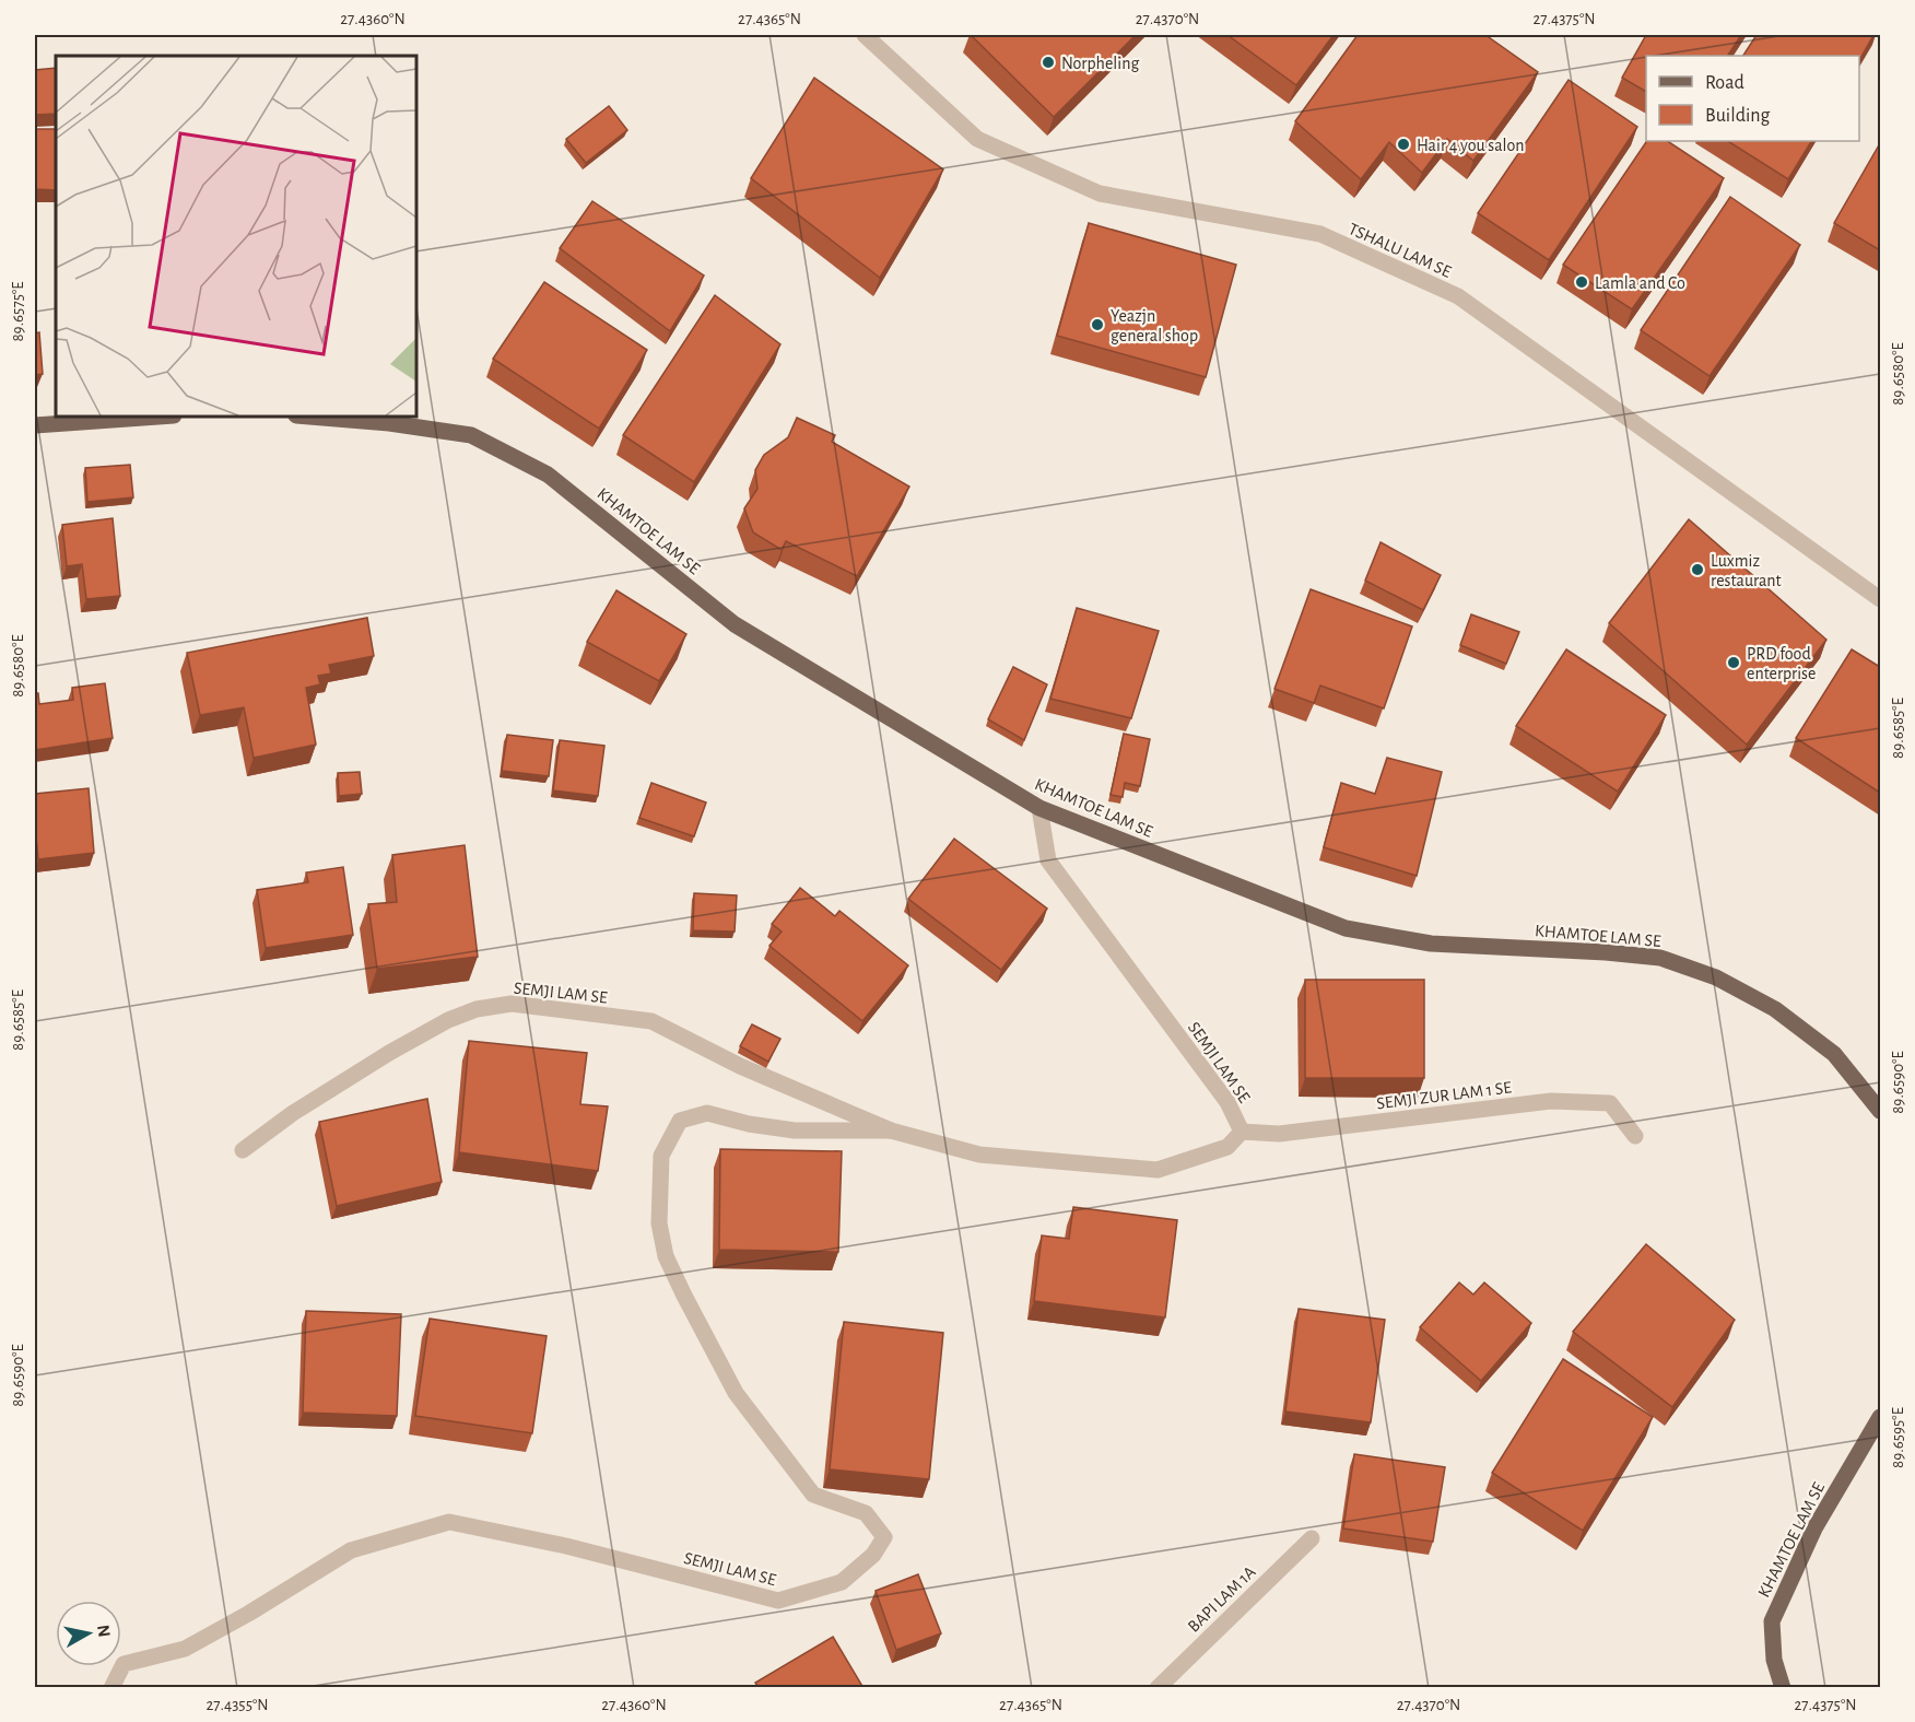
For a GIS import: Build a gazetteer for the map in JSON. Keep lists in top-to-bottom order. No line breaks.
{"streets":{"main road":["KHAMTOE LAM SE"],"street":["TSHALU LAM SE","SEMJI LAM SE","SEMJI ZUR LAM 1 SE","BAPI LAM 1A"]},"crossings":[["KHAMTOE LAM SE","SEMJI LAM SE"],["SEMJI LAM SE","SEMJI ZUR LAM 1 SE"]],"places":["Norpheling","Hair 4 you salon","Lamla and Co","Yeazjn general shop","Luxmiz restaurant","PRD food enterprise"],"legend":["Road","Building"],"north":"right","coordinates":["27.4360°N","27.4365°N","27.4370°N","27.4375°N","89.6575°E","89.6580°E","89.6585°E","89.6590°E","89.6595°E","27.4355°N"]}
